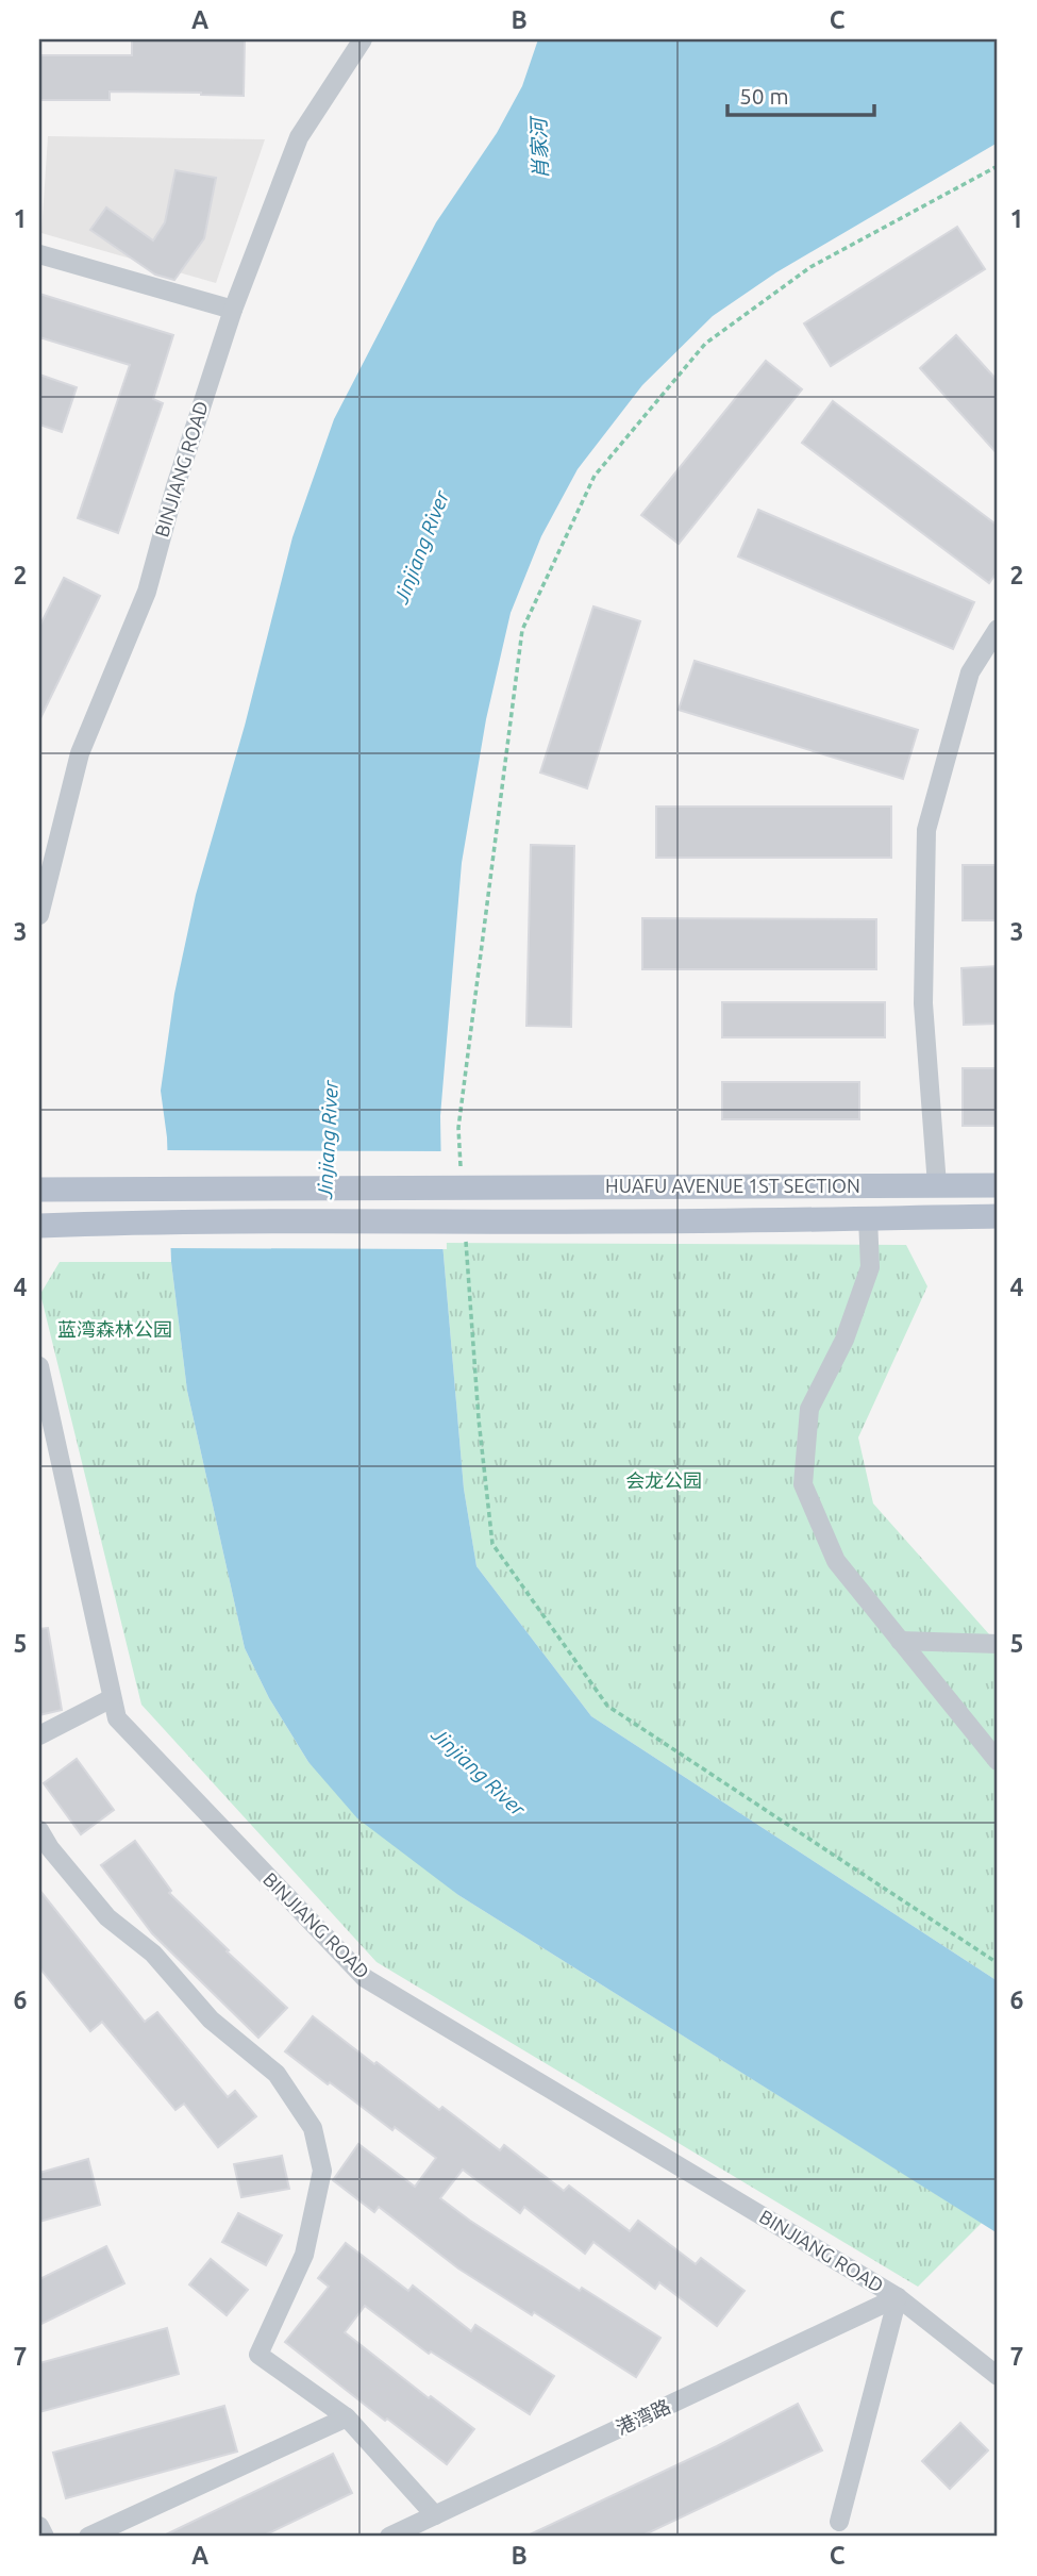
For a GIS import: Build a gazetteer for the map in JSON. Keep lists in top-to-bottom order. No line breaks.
{"streets":{"main road":["HUAFU AVENUE 1ST SECTION"],"street":["BINJIANG ROAD","港湾路"]},"crossings":[["BINJIANG ROAD","港湾路"]],"water":["肖家河","Jinjiang River"],"parks":["蓝湾森林公园","会龙公园"],"scale_bar":"50 m","grid":{"columns":["A","B","C"],"rows":["1","2","3","4","5","6","7"]}}
